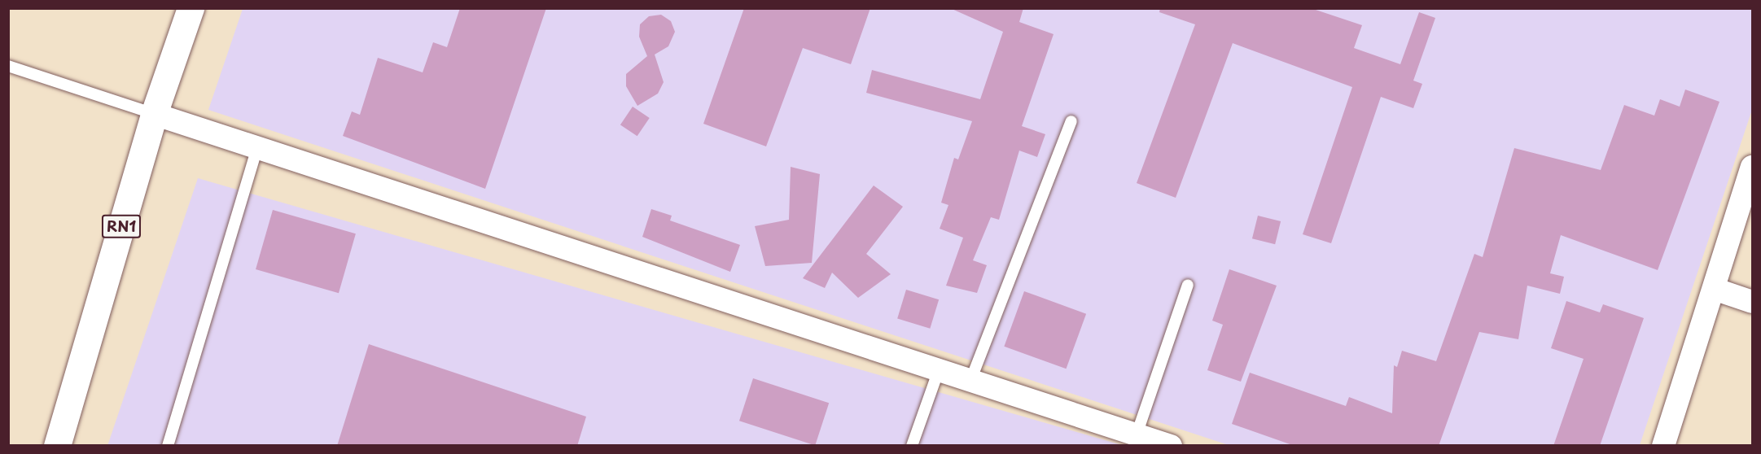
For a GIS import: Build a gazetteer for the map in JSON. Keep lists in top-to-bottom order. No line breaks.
{"streets":{"highway":["RN1"]}}
